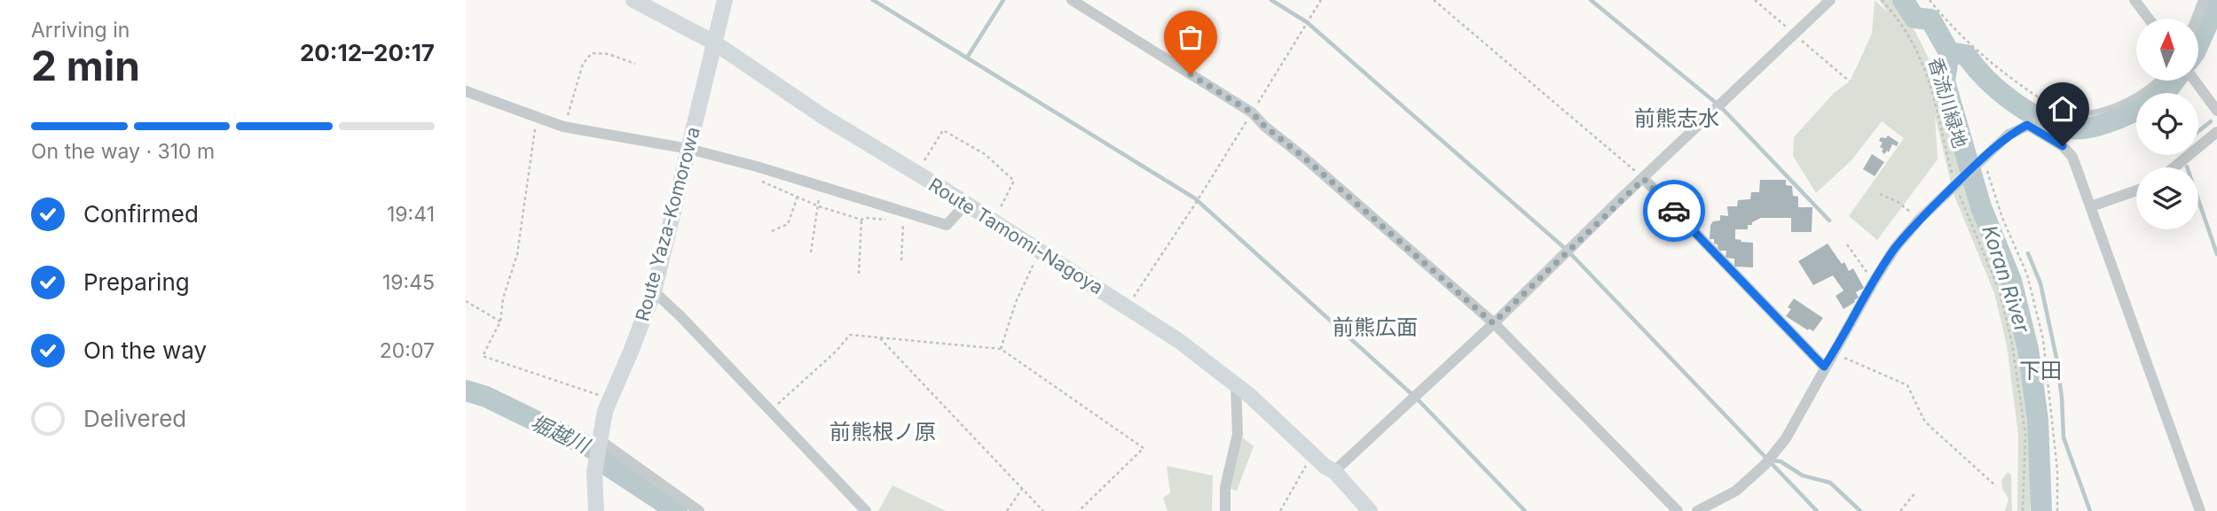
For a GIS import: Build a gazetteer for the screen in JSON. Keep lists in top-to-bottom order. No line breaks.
{"streets":{"main road":["Route Yaza-Komorowa","Route Tamomi-Nagoya"],"path":["香流川緑地"]},"crossings":[["Route Yaza-Komorowa","Route Tamomi-Nagoya"]],"districts":["前熊志水","前熊広面","下田","前熊根ノ原"],"water":["Koran River","堀越川"],"north":"top","page":{"heading":["2 min","Arriving in","20:12–20:17"],"bar":"On the way · 310 m","list":[["Confirmed","19:41"],["Preparing","19:45"],["On the way","20:07"],"Delivered"]}}
